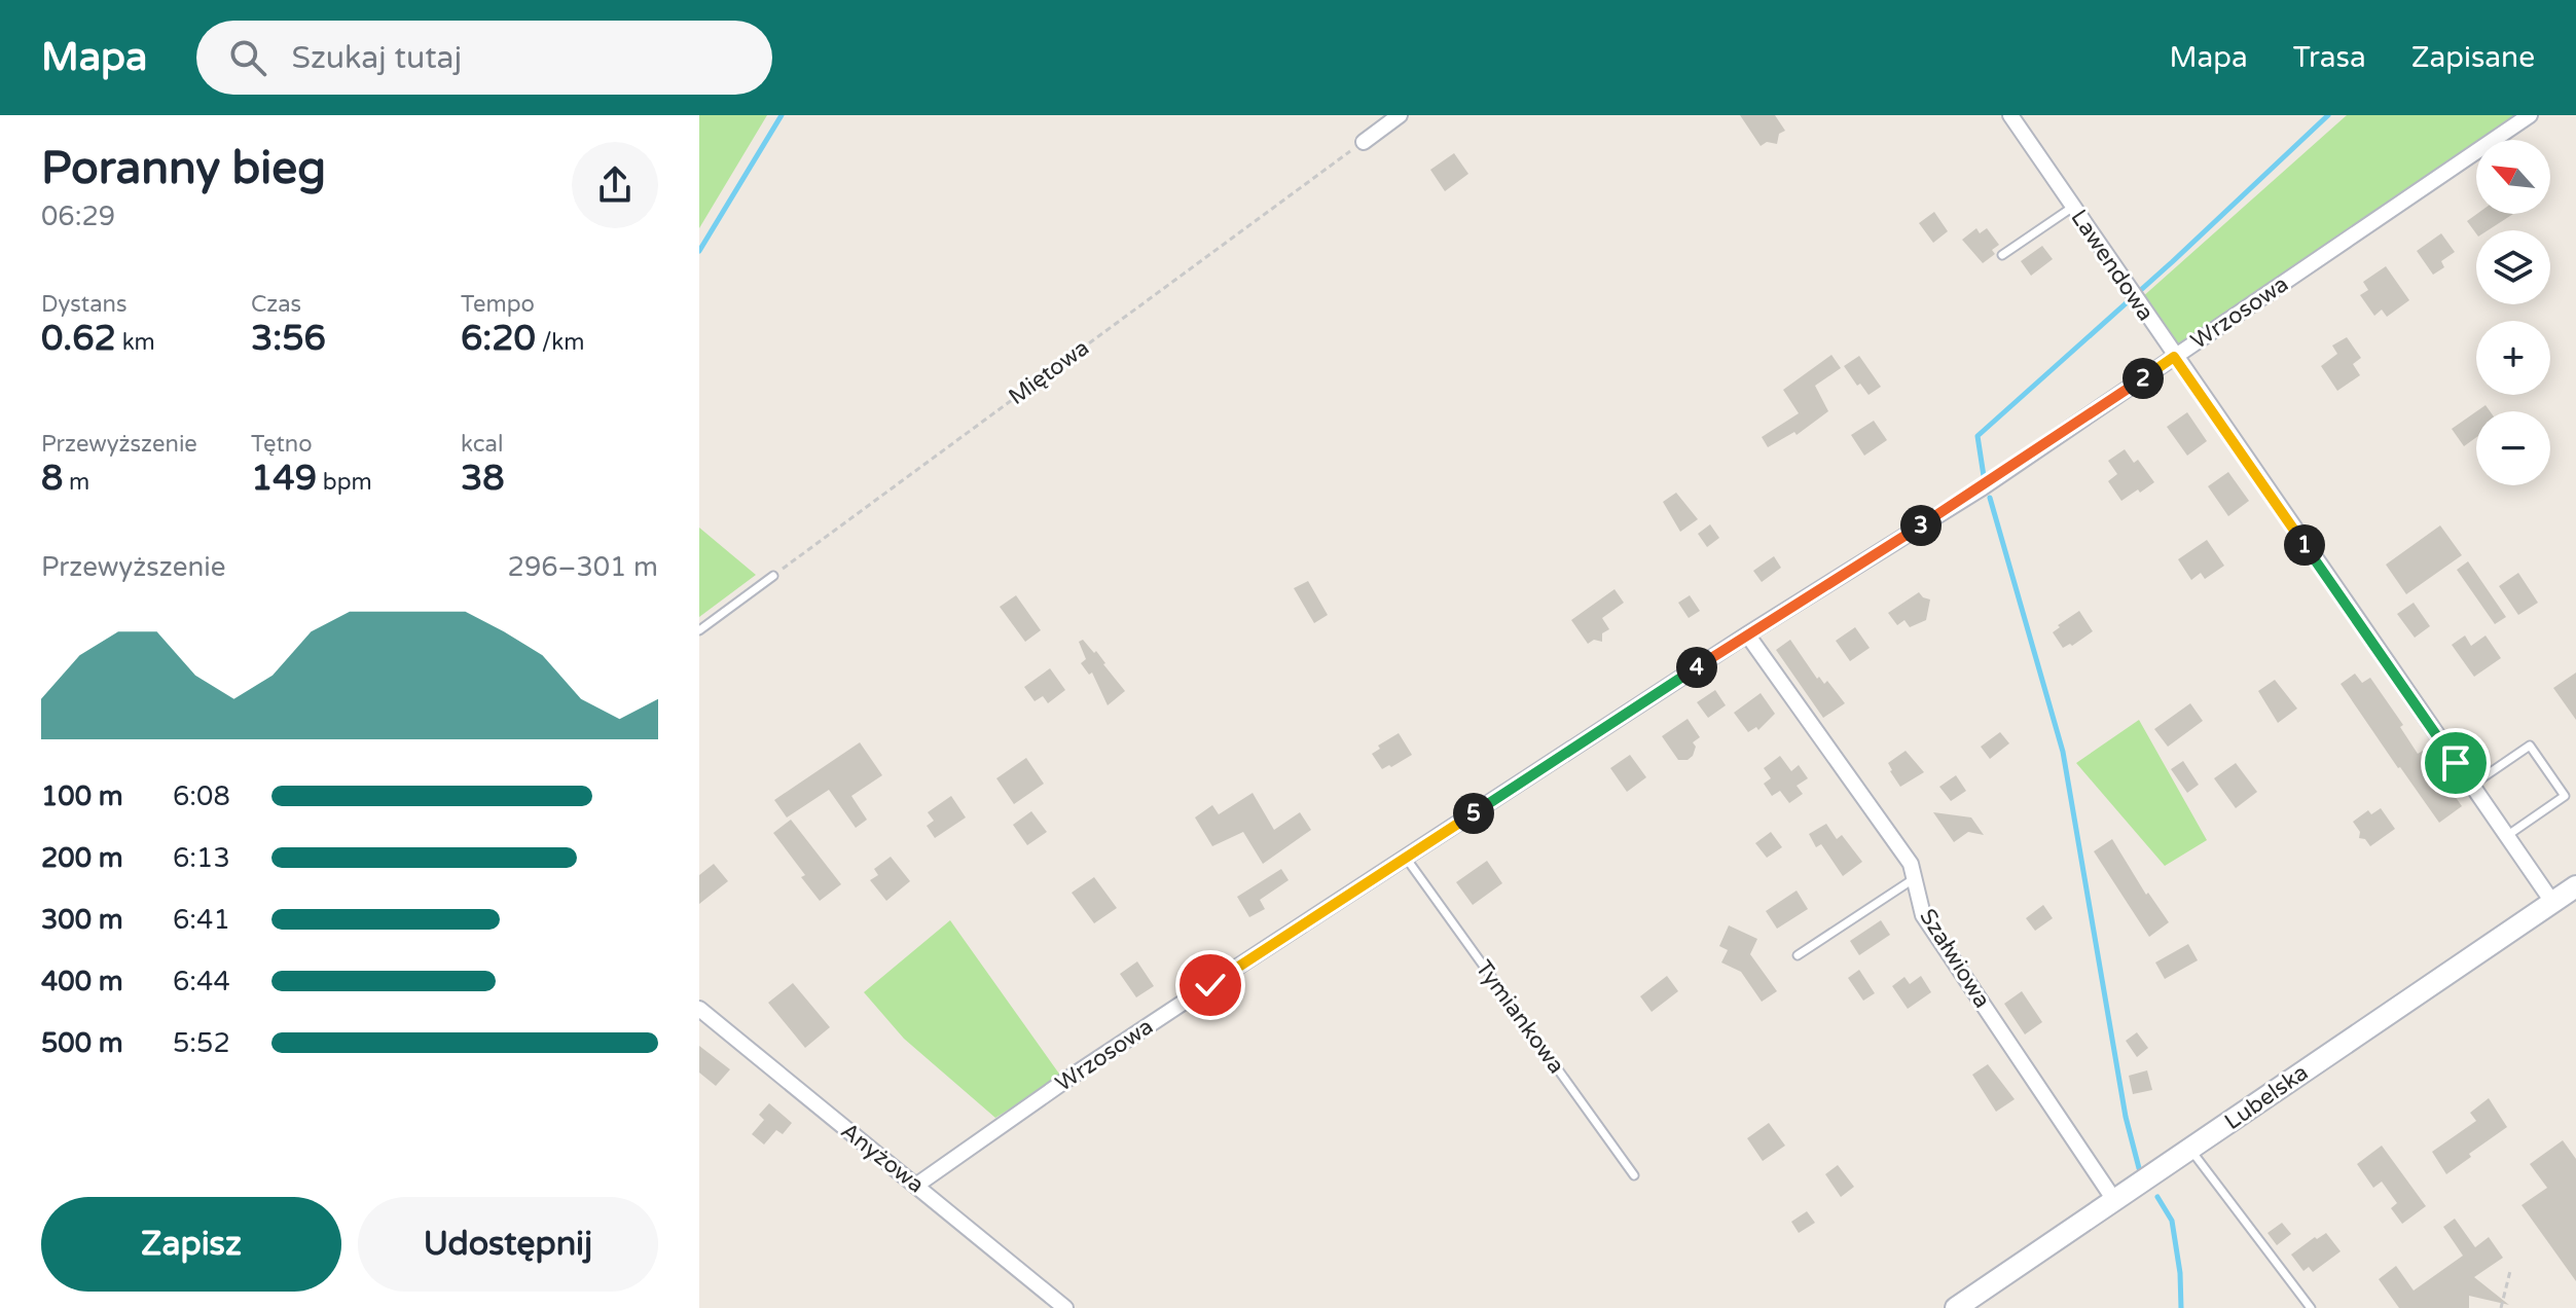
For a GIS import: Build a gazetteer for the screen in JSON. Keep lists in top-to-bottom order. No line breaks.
{"streets":{"main road":["Lubelska"],"street":["Lawendowa","Wrzosowa","Szałwiowa","Anyżowa"],"lane":["Tymiankowa"],"path":["Miętowa"]},"crossings":[["Lawendowa","Wrzosowa"],["Lawendowa","Lubelska"],["Wrzosowa","Szałwiowa"],["Wrzosowa","Tymiankowa"],["Wrzosowa","Anyżowa"],["Szałwiowa","Lubelska"]],"north":"top left","page":{"header":"Mapa","search":"Szukaj tutaj","nav":["Mapa","Trasa","Zapisane"],"heading":["Poranny bieg","06:29"],"map_buttons":["+","−"],"stats":[["Dystans","0.62 km"],["Czas","3:56"],["Tempo","6:20 /km"],["Przewyższenie","8 m"],["Tętno","149 bpm"],["kcal","38"]],"pins":["2","3","1","4","5"],"chart":["Przewyższenie","296–301 m"],"list":[{"name":"100 m","note":"6:08"},{"name":"200 m","note":"6:13"},{"name":"300 m","note":"6:41"},{"name":"400 m","note":"6:44"},{"name":"500 m","note":"5:52"}],"buttons":["Zapisz","Udostępnij"]}}
